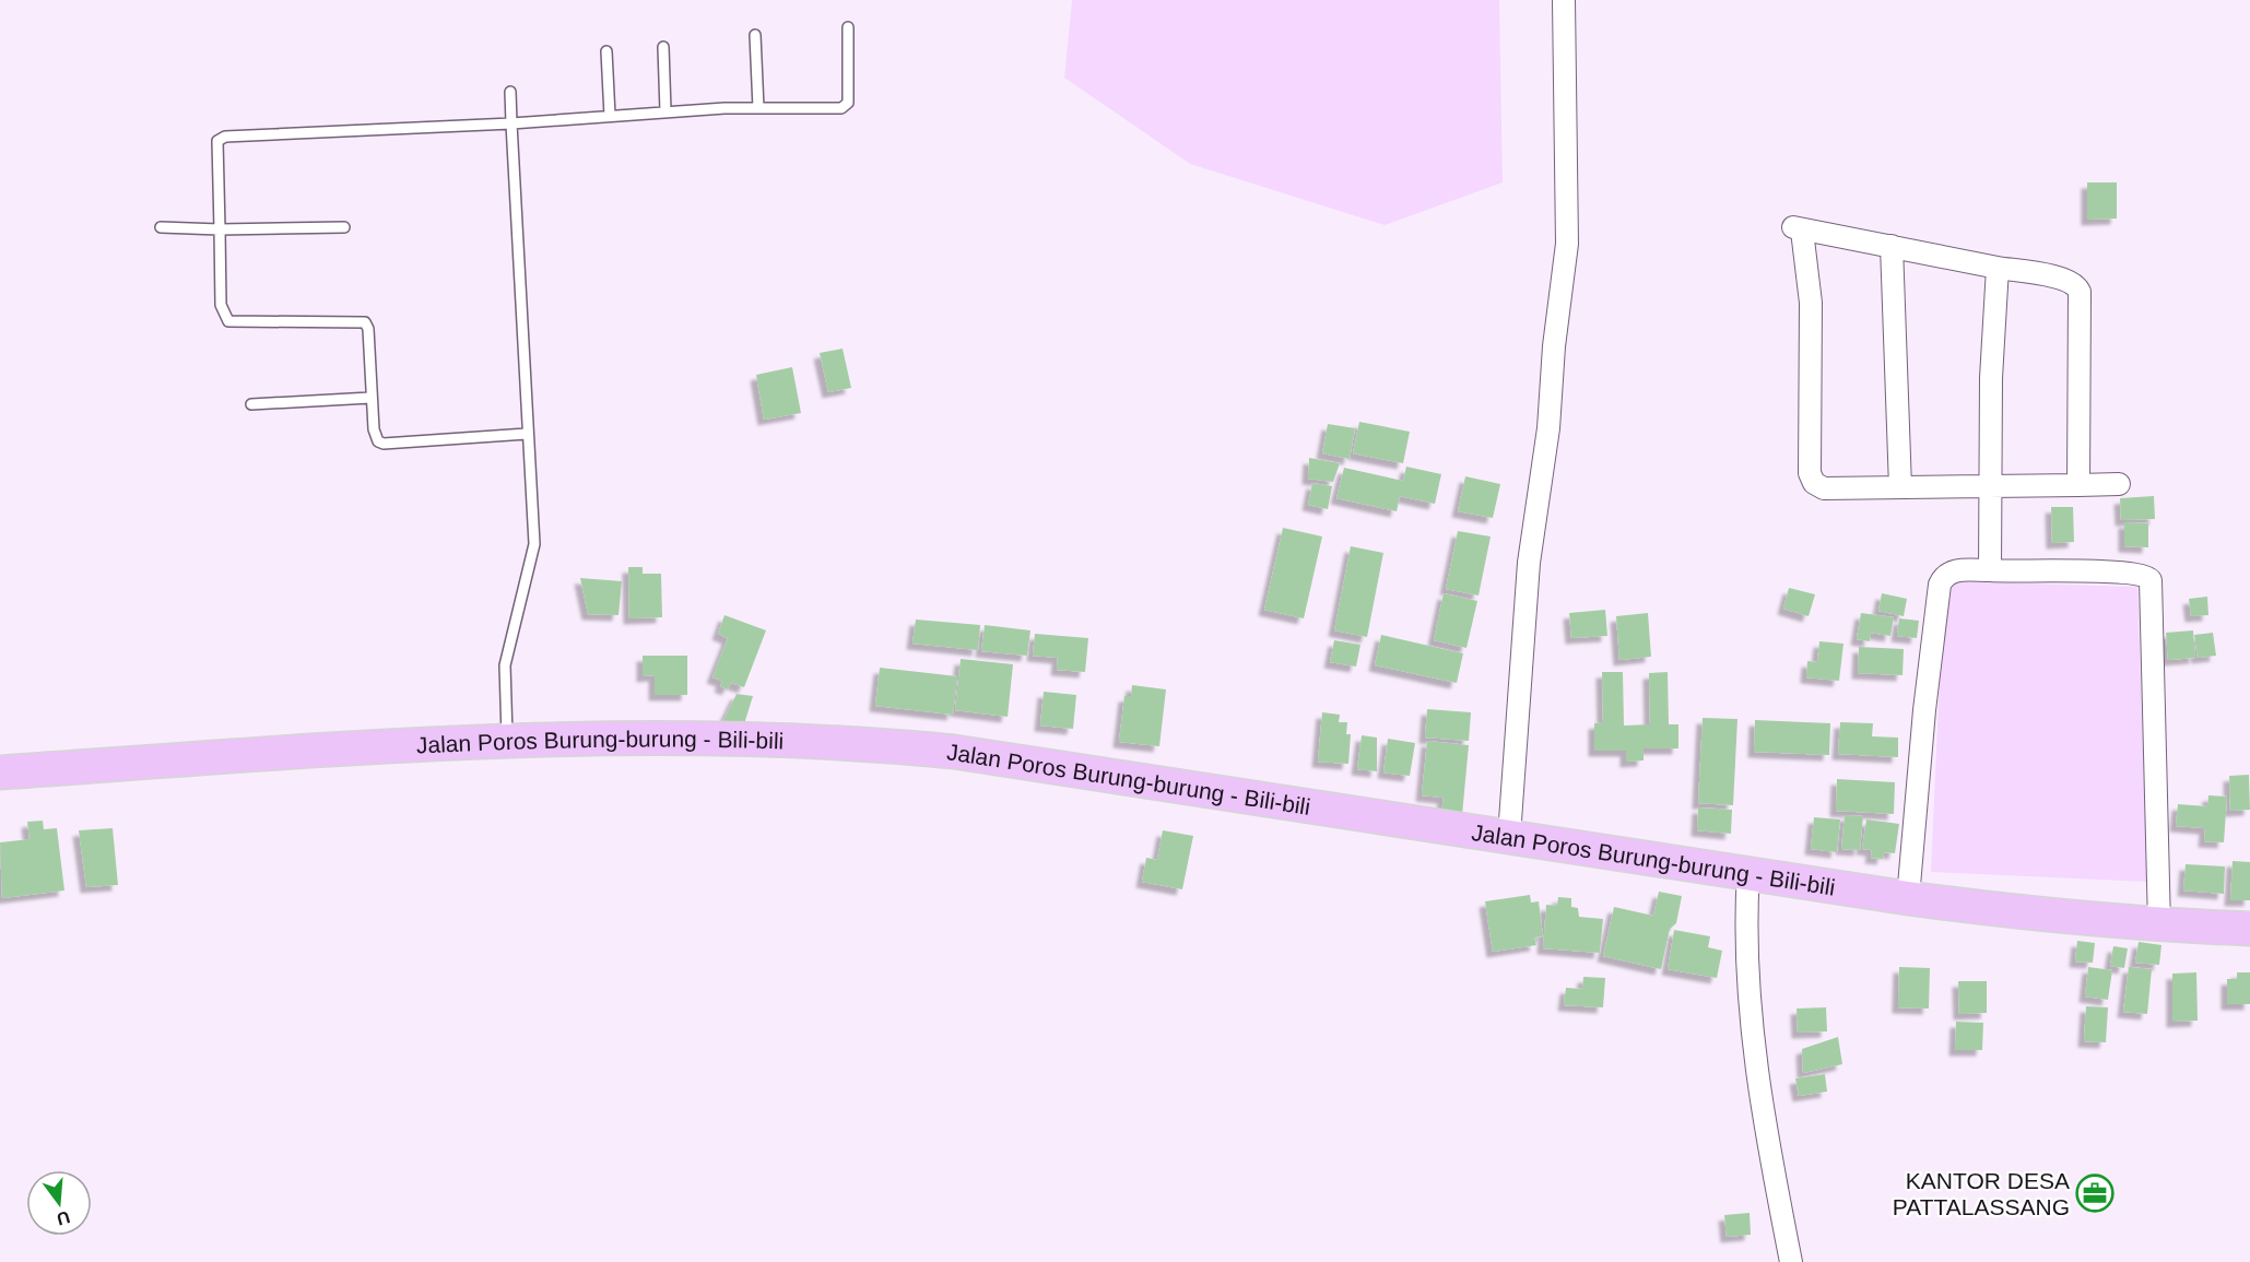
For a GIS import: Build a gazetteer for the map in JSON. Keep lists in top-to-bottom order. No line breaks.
{"streets":{"main road":["Jalan Poros Burung-burung - Bili-bili"]},"places":{"office":["KANTOR DESA PATTALASSANG"]},"north":"bottom"}
